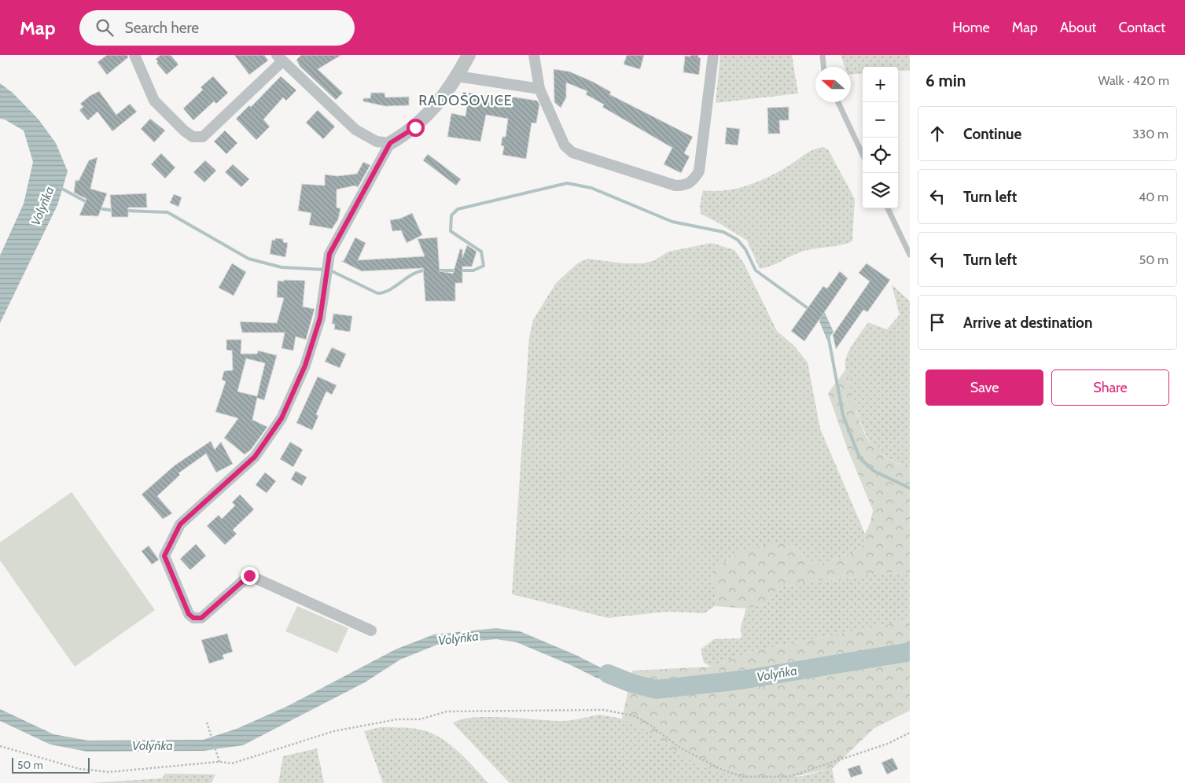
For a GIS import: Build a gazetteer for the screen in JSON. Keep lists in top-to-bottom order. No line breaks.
{"districts":["RADOŠOVICE"],"water":["Volyňka"],"scale_bar":"50 m","north":"left","page":{"header":"Map","search":"Search here","nav":["Home","Map","About","Contact"],"heading":["6 min","Walk · 420 m"],"map_buttons":["+","−"],"list":[["Continue","330 m"],["Turn left","40 m"],["Turn left","50 m"],"Arrive at destination"],"buttons":["Save","Share"],"scale":"50 m"}}
